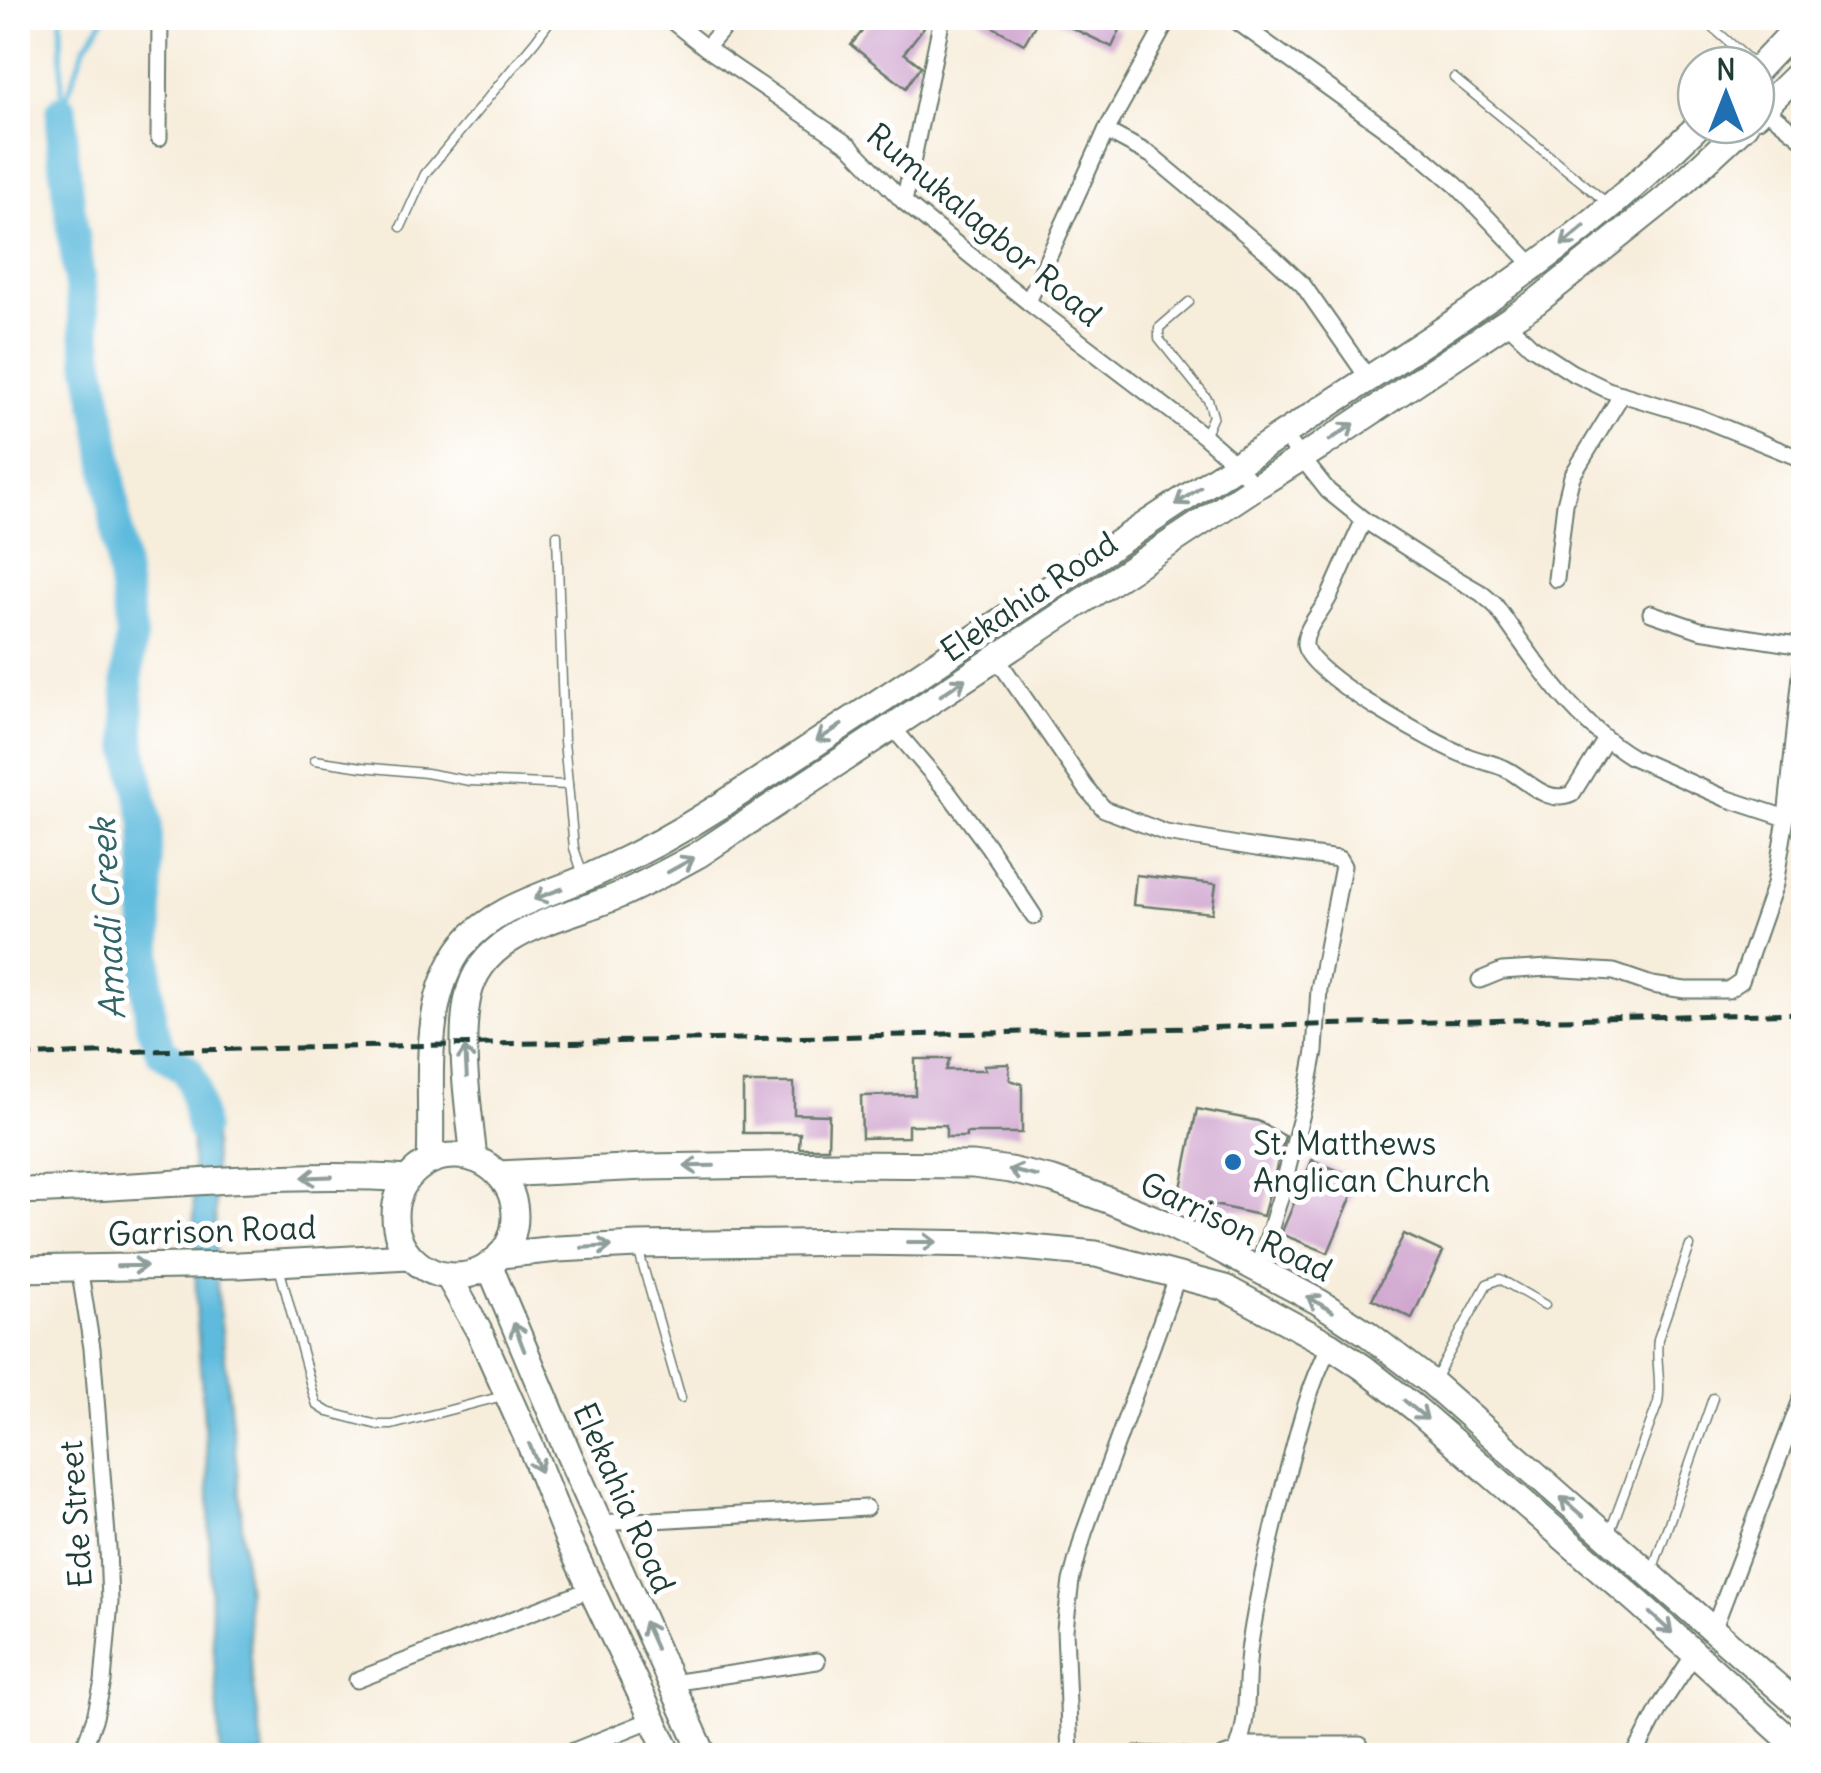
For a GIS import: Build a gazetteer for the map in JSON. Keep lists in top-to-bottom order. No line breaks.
{"streets":{"main road":["Elekahia Road","Garrison Road"],"street":["Rumukalagbor Road","Ede Street"]},"crossings":[["Rumukalagbor Road","Elekahia Road"],["Elekahia Road","Garrison Road"],["Garrison Road","Ede Street"]],"water":["Amadi Creek"],"places":["St. Matthews Anglican Church"],"north":"top"}
